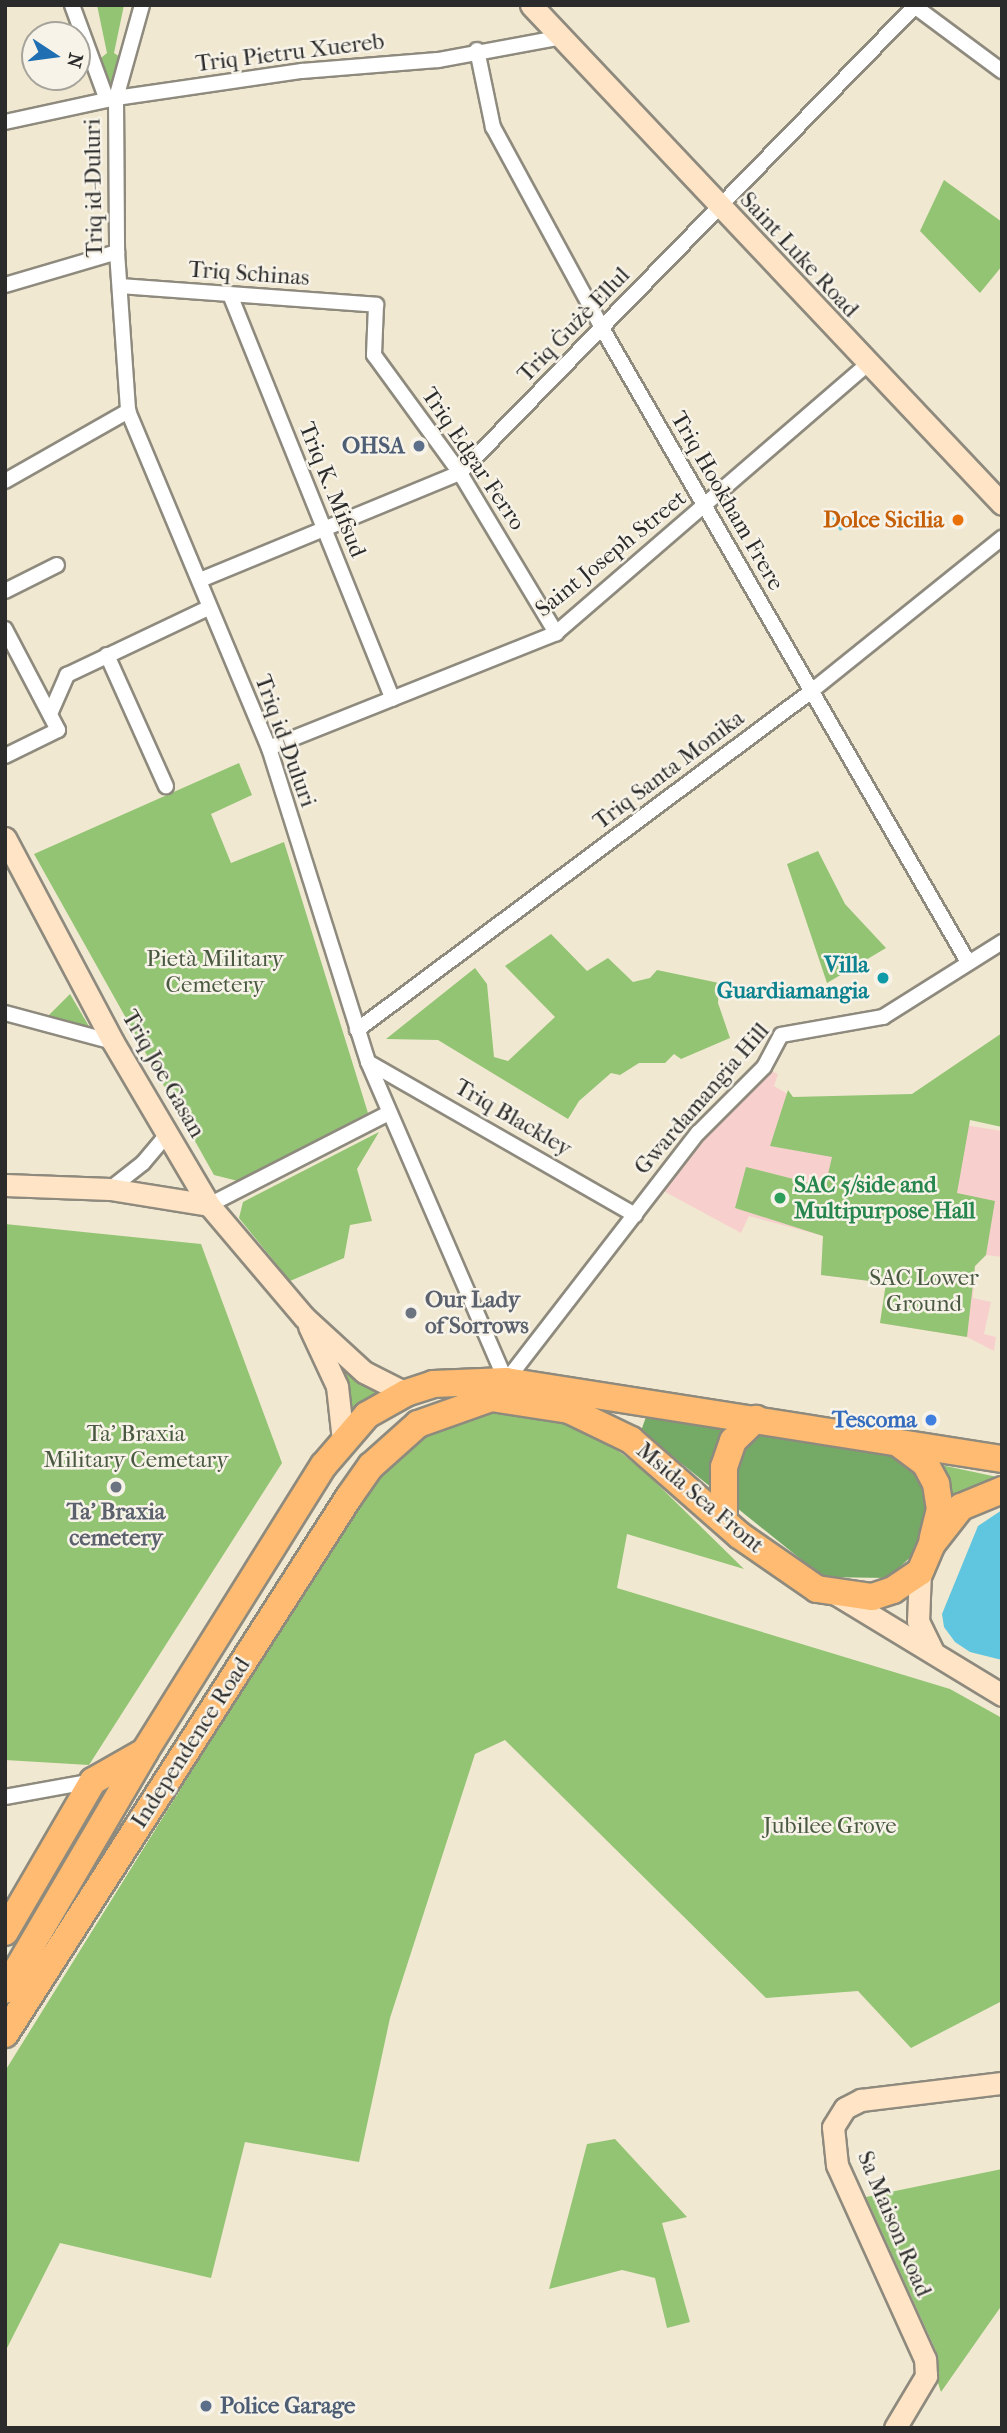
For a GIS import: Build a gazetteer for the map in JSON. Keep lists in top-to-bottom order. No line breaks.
{"streets":{"highway":["Msida Sea Front","Independence Road"],"street":["Triq Pietru Xuereb","Triq id-Duluri","Saint Luke Road","Triq Schinas","Triq Ġużè Ellul","Triq Edgar Ferro","Triq K. Mifsud","Triq Hookham Frere","Saint Joseph Street","Triq Santa Monika","Triq Joe Gasan","Gwardamangia Hill","Triq Blackley","Sa Maison Road"]},"crossings":[["Triq Pietru Xuereb","Triq id-Duluri"],["Triq Pietru Xuereb","Saint Luke Road"],["Triq Pietru Xuereb","Triq Hookham Frere"],["Triq id-Duluri","Triq Schinas"],["Triq id-Duluri","Triq Ġużè Ellul"],["Triq id-Duluri","Saint Joseph Street"],["Triq id-Duluri","Triq Santa Monika"],["Triq id-Duluri","Gwardamangia Hill"],["Triq id-Duluri","Triq Blackley"],["Triq id-Duluri","Msida Sea Front"],["Saint Luke Road","Triq Ġużè Ellul"],["Saint Luke Road","Saint Joseph Street"],["Triq Schinas","Triq Edgar Ferro"],["Triq Schinas","Triq K. Mifsud"],["Triq Ġużè Ellul","Triq Edgar Ferro"],["Triq Ġużè Ellul","Triq K. Mifsud"],["Triq Ġużè Ellul","Triq Hookham Frere"],["Triq Edgar Ferro","Saint Joseph Street"],["Triq K. Mifsud","Saint Joseph Street"],["Triq Hookham Frere","Saint Joseph Street"],["Triq Hookham Frere","Triq Santa Monika"],["Triq Hookham Frere","Gwardamangia Hill"],["Triq Joe Gasan","Msida Sea Front"],["Triq Joe Gasan","Independence Road"],["Gwardamangia Hill","Triq Blackley"],["Gwardamangia Hill","Msida Sea Front"],["Msida Sea Front","Independence Road"]],"parks":["Pietà Military Cemetery","SAC Lower Ground","Ta' Braxia Military Cemetary","Jubilee Grove"],"places":["OHSA","Dolce Sicilia","Villa Guardiamangia","SAC 5/side and Multipurpose Hall","Our Lady of Sorrows","Tescoma","Ta' Braxia cemetery","Police Garage"],"north":"right"}
